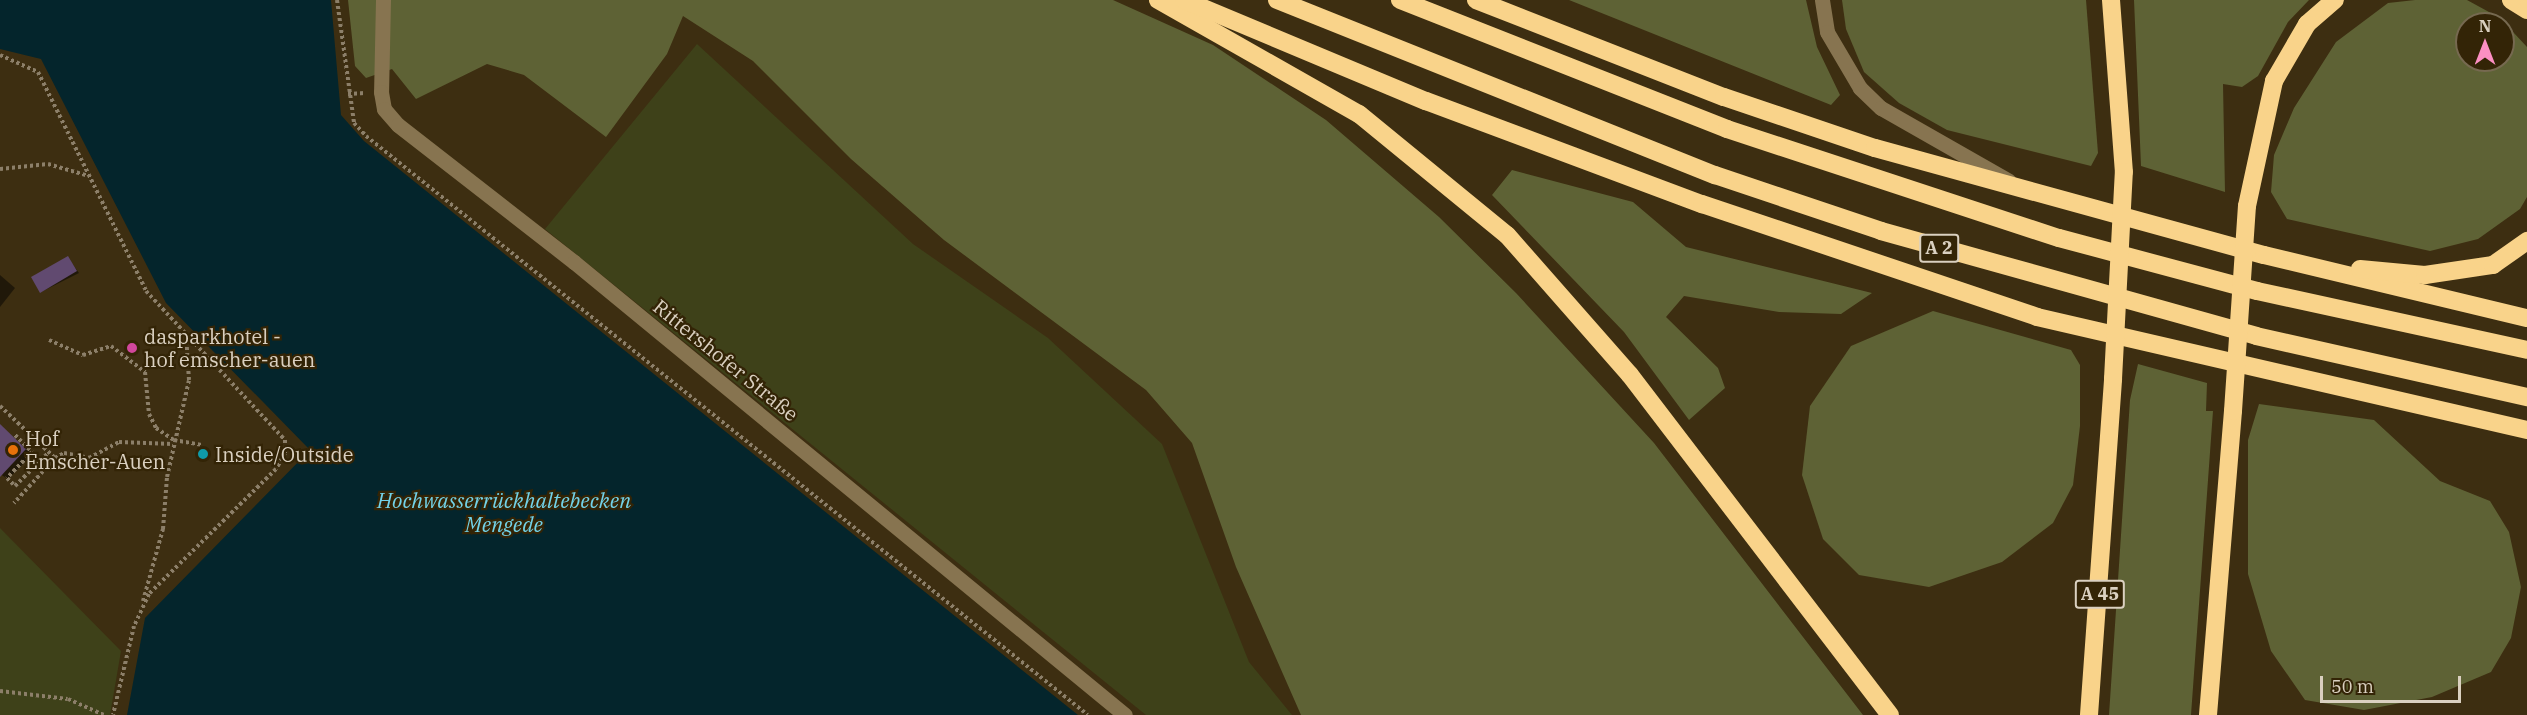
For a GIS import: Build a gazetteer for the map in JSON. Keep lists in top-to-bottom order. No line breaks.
{"streets":{"highway":["A 2","A 45"],"street":["Rittershofer Straße"]},"water":["Hochwasserrückhaltebecken Mengede"],"places":["dasparkhotel - hof emscher-auen","Hof Emscher-Auen","Inside/Outside"],"scale_bar":"50 m","north":"top"}
